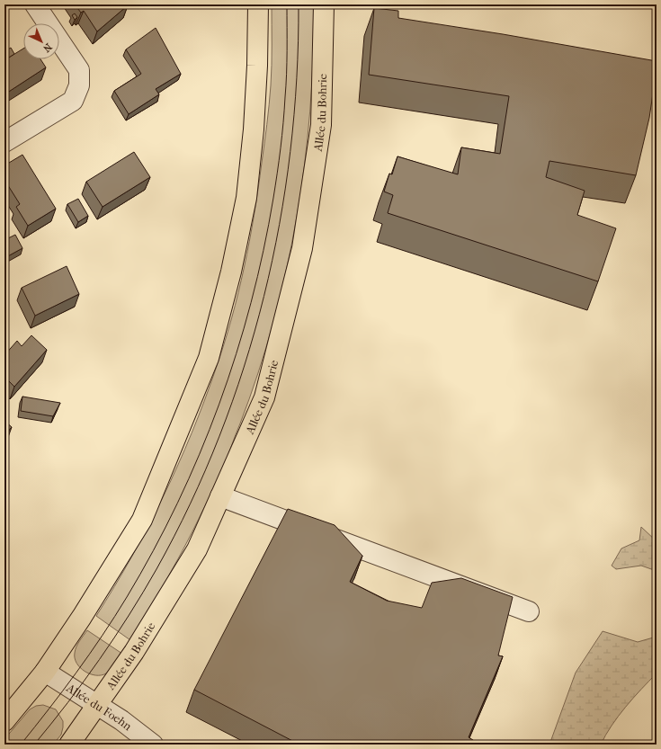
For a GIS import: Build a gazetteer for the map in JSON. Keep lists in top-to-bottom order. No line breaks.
{"streets":{"main road":["Allée du Bohrie"],"street":["Allée du Foehn"]},"crossings":[["Allée du Bohrie","Allée du Foehn"]],"north":"bottom right"}
